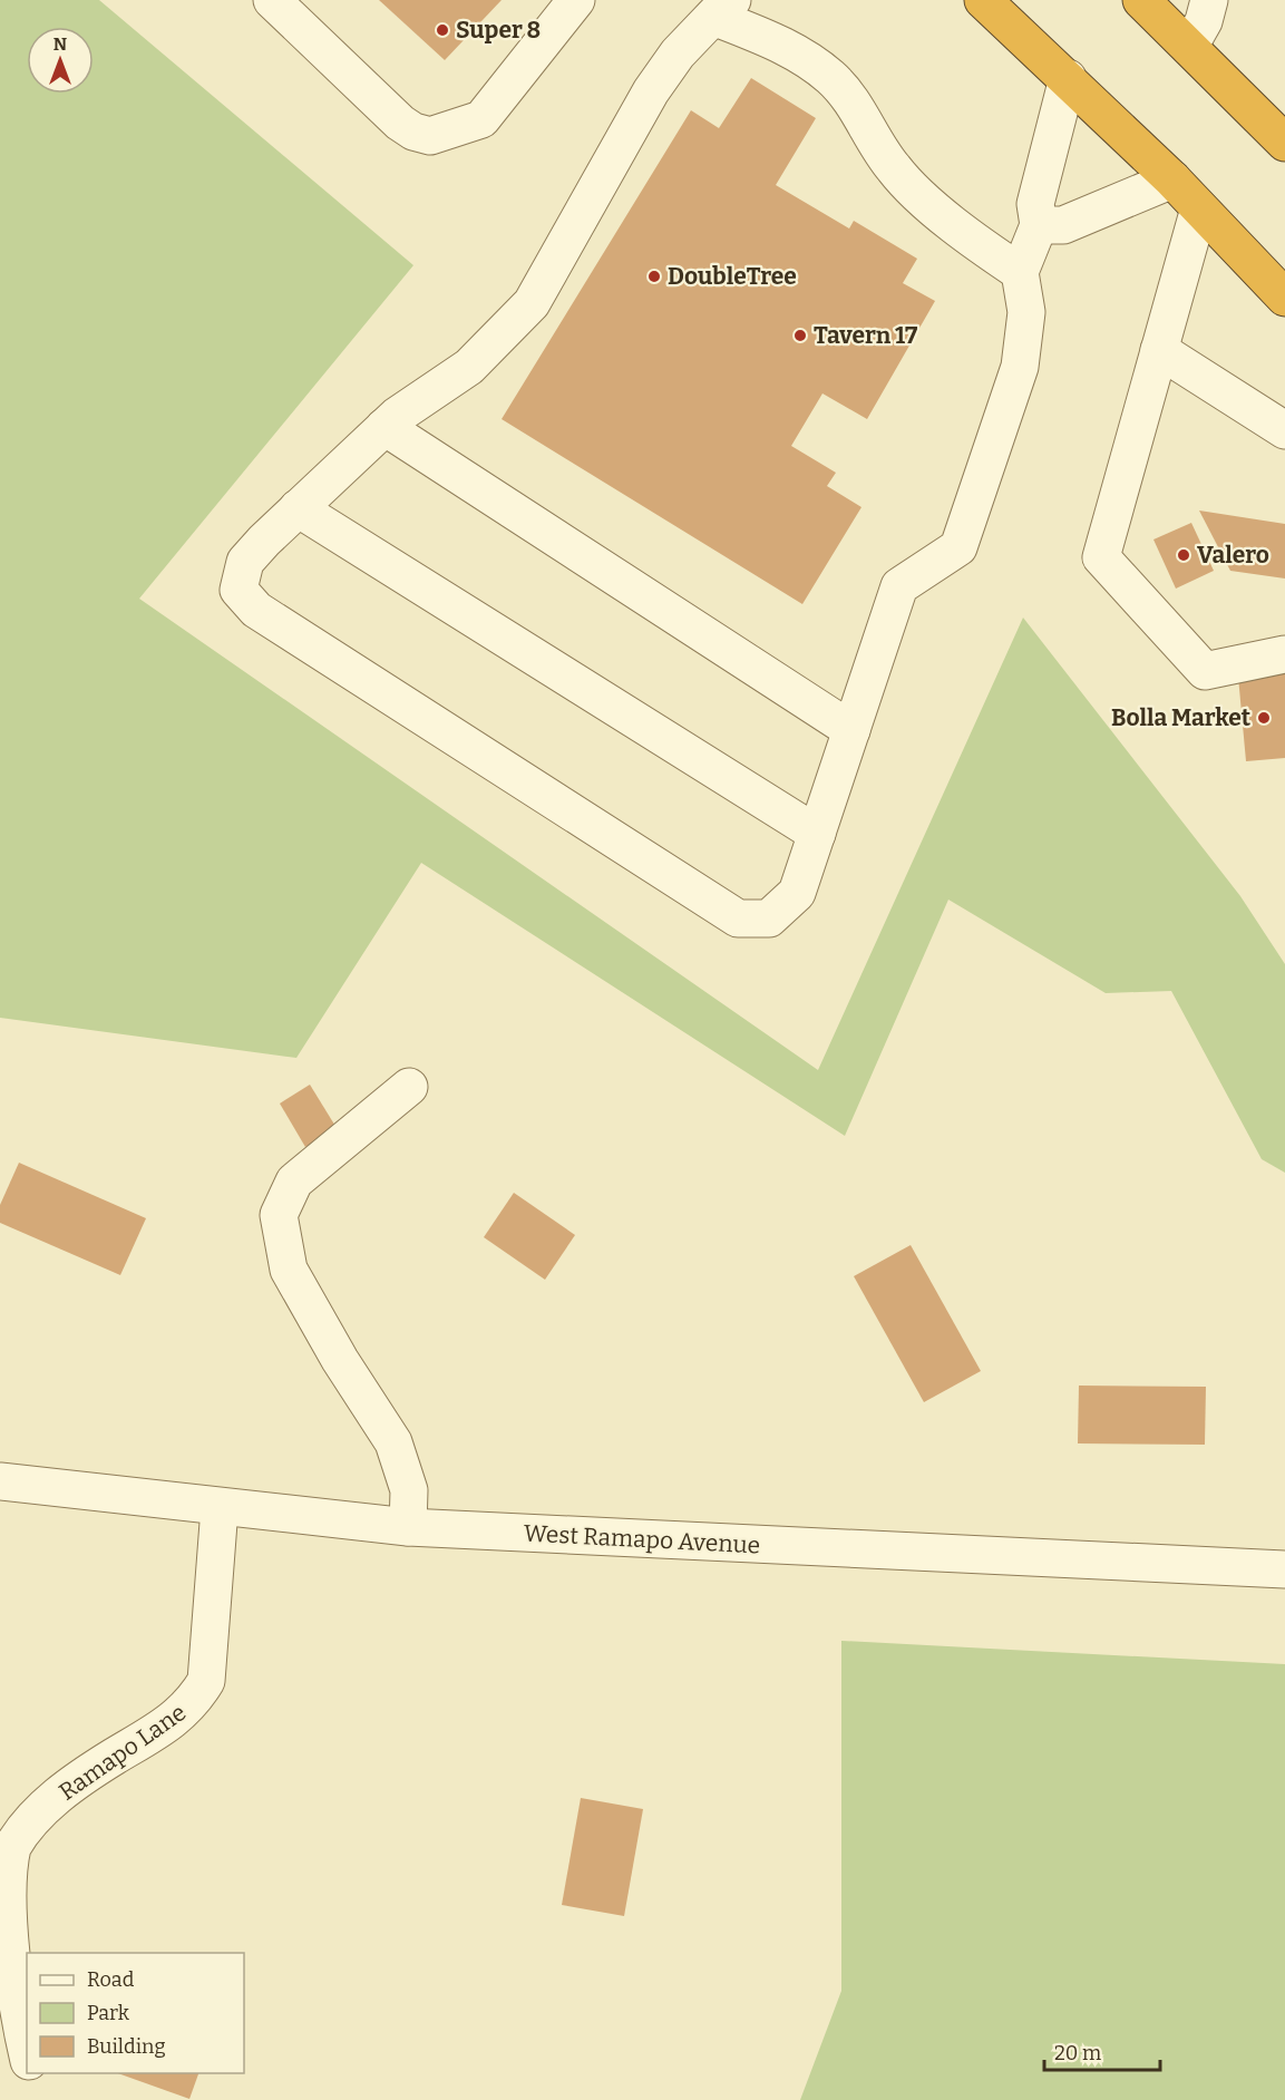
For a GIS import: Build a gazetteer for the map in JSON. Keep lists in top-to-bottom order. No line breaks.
{"streets":{"street":["West Ramapo Avenue","Ramapo Lane"]},"crossings":[["West Ramapo Avenue","Ramapo Lane"]],"places":["Super 8","DoubleTree","Tavern 17","Valero","Bolla Market"],"legend":["Road","Park","Building"],"scale_bar":"20 m","north":"top"}
